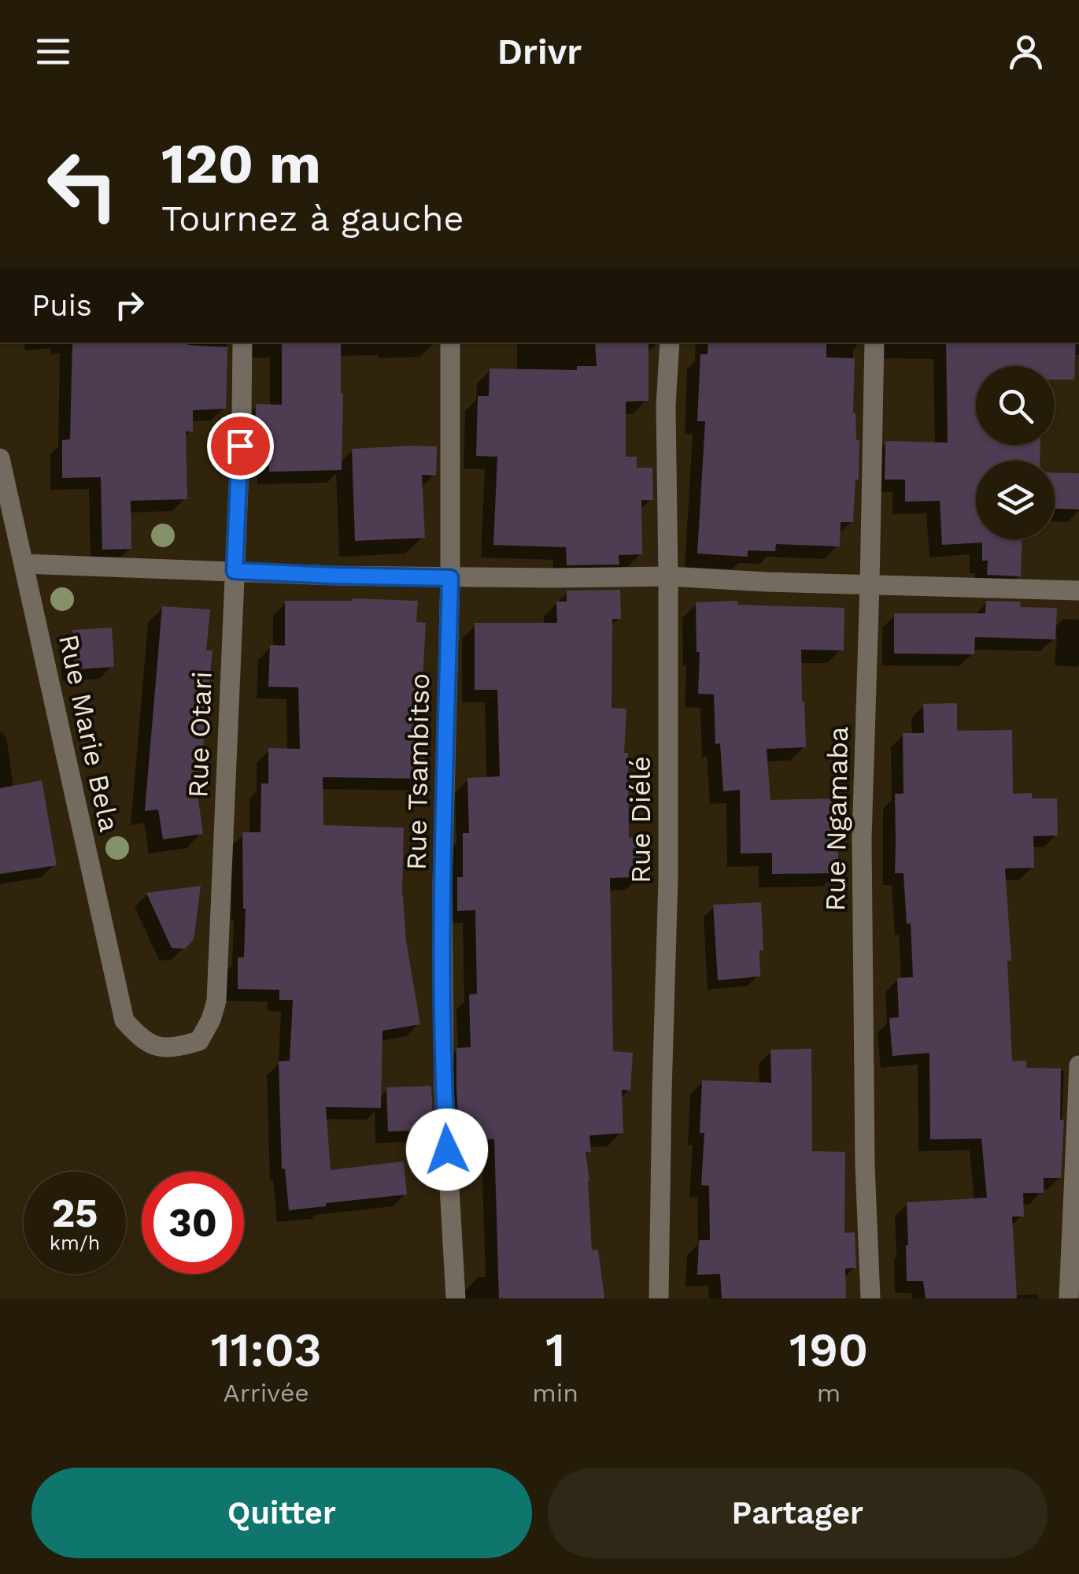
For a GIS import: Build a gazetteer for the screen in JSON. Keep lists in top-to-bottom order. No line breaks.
{"streets":{"street":["Rue Marie Bela","Rue Otari","Rue Tsambitso","Rue Ngamaba","Rue Diélé"]},"crossings":[["Rue Marie Bela","Rue Otari"]],"page":{"header":"Drivr","turn":["120 m","Tournez à gauche"],"then":"Puis","speed":"25 km/h","limit":"30","eta":["11:03","Arrivée","1","min","190","m"],"buttons":["Quitter","Partager"]}}
